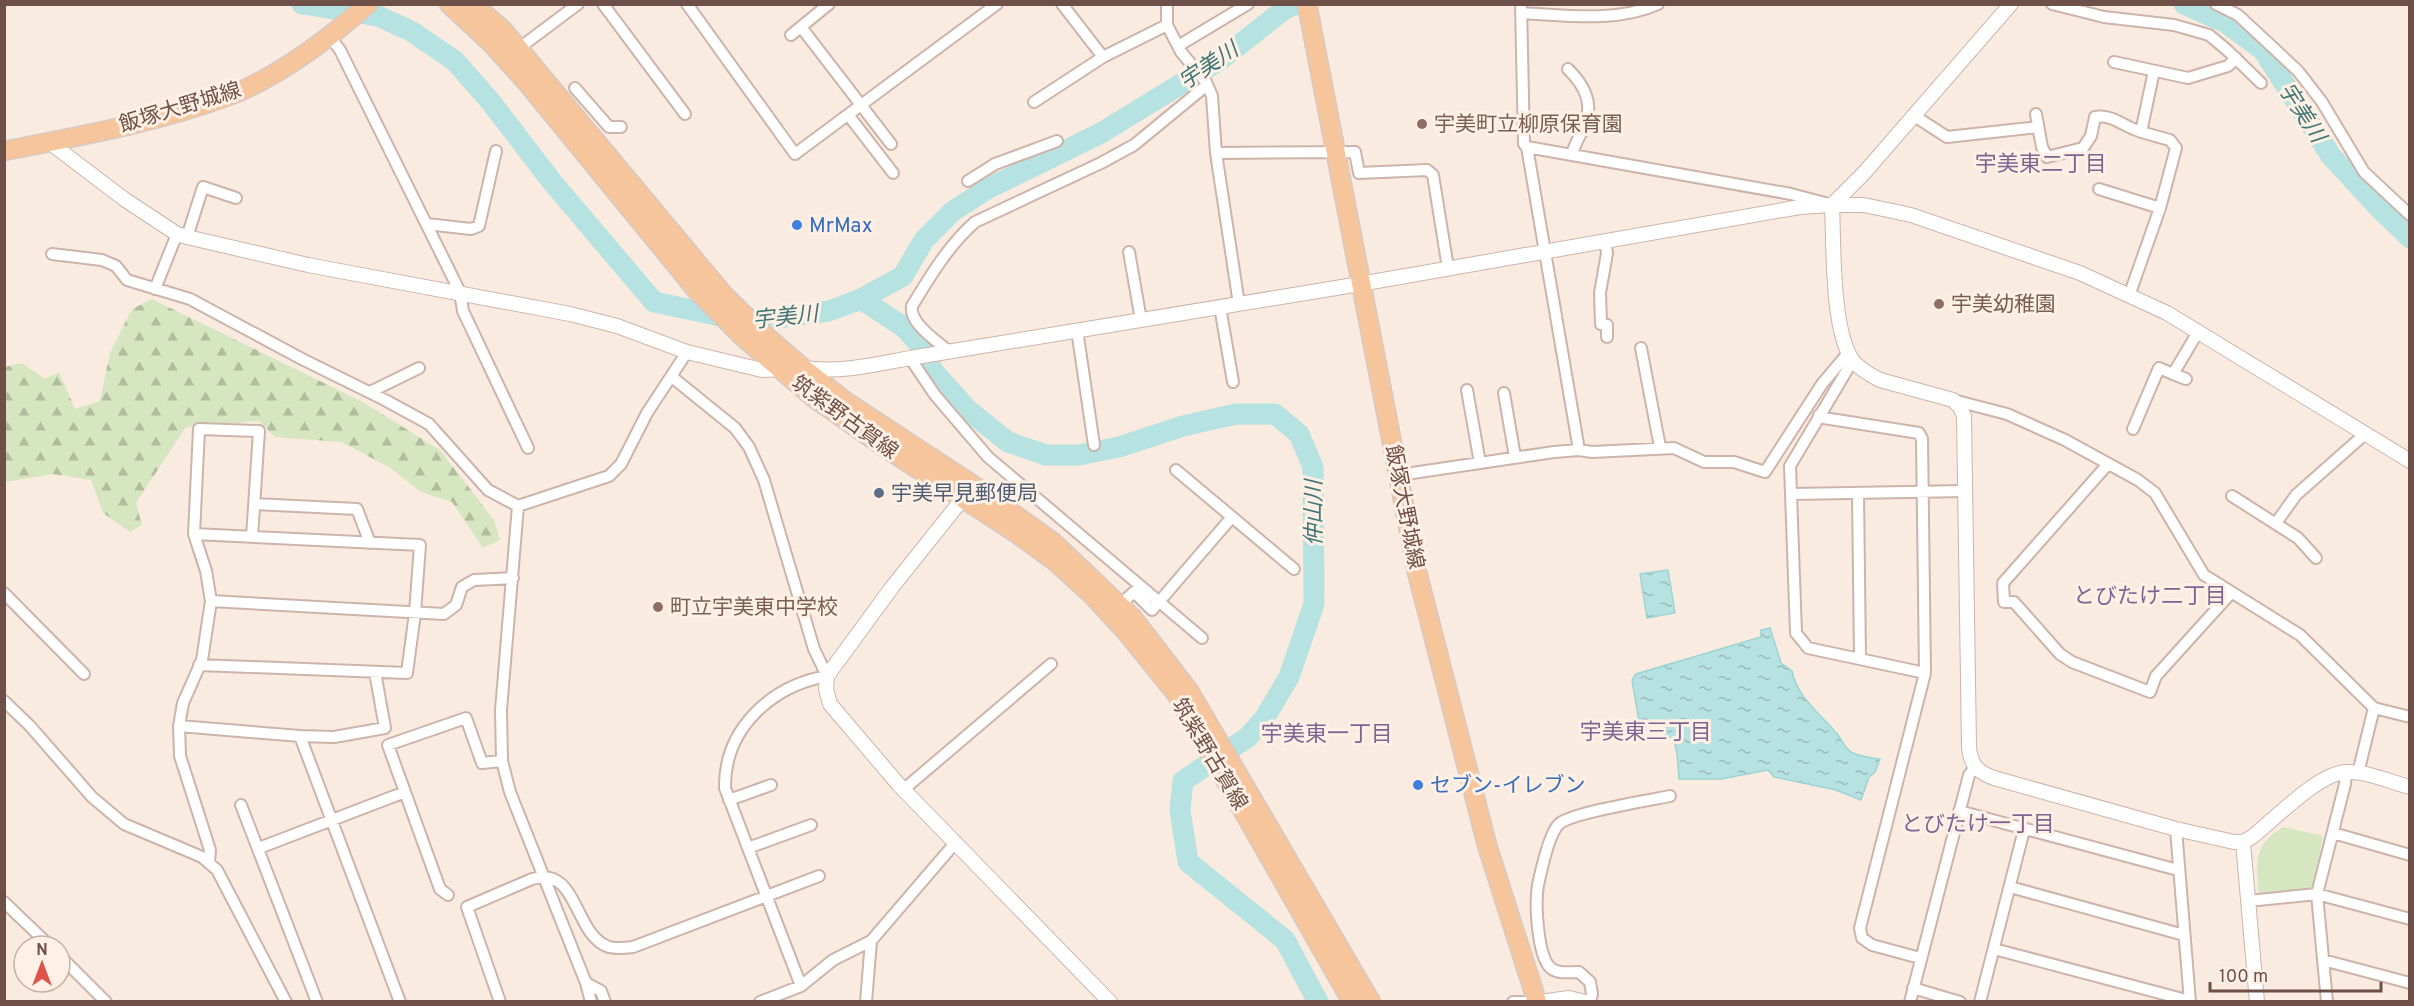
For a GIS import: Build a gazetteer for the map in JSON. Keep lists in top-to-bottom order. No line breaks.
{"streets":{"main road":["飯塚大野城線","筑紫野古賀線"]},"districts":["宇美東二丁目","とびたけ二丁目","宇美東三丁目","宇美東一丁目","とびたけ一丁目"],"water":["宇美川","仲山川"],"places":["宇美町立柳原保育園","MrMax","宇美幼稚園","宇美早見郵便局","町立宇美東中学校","セブン-イレブン"],"scale_bar":"100 m","north":"top"}
